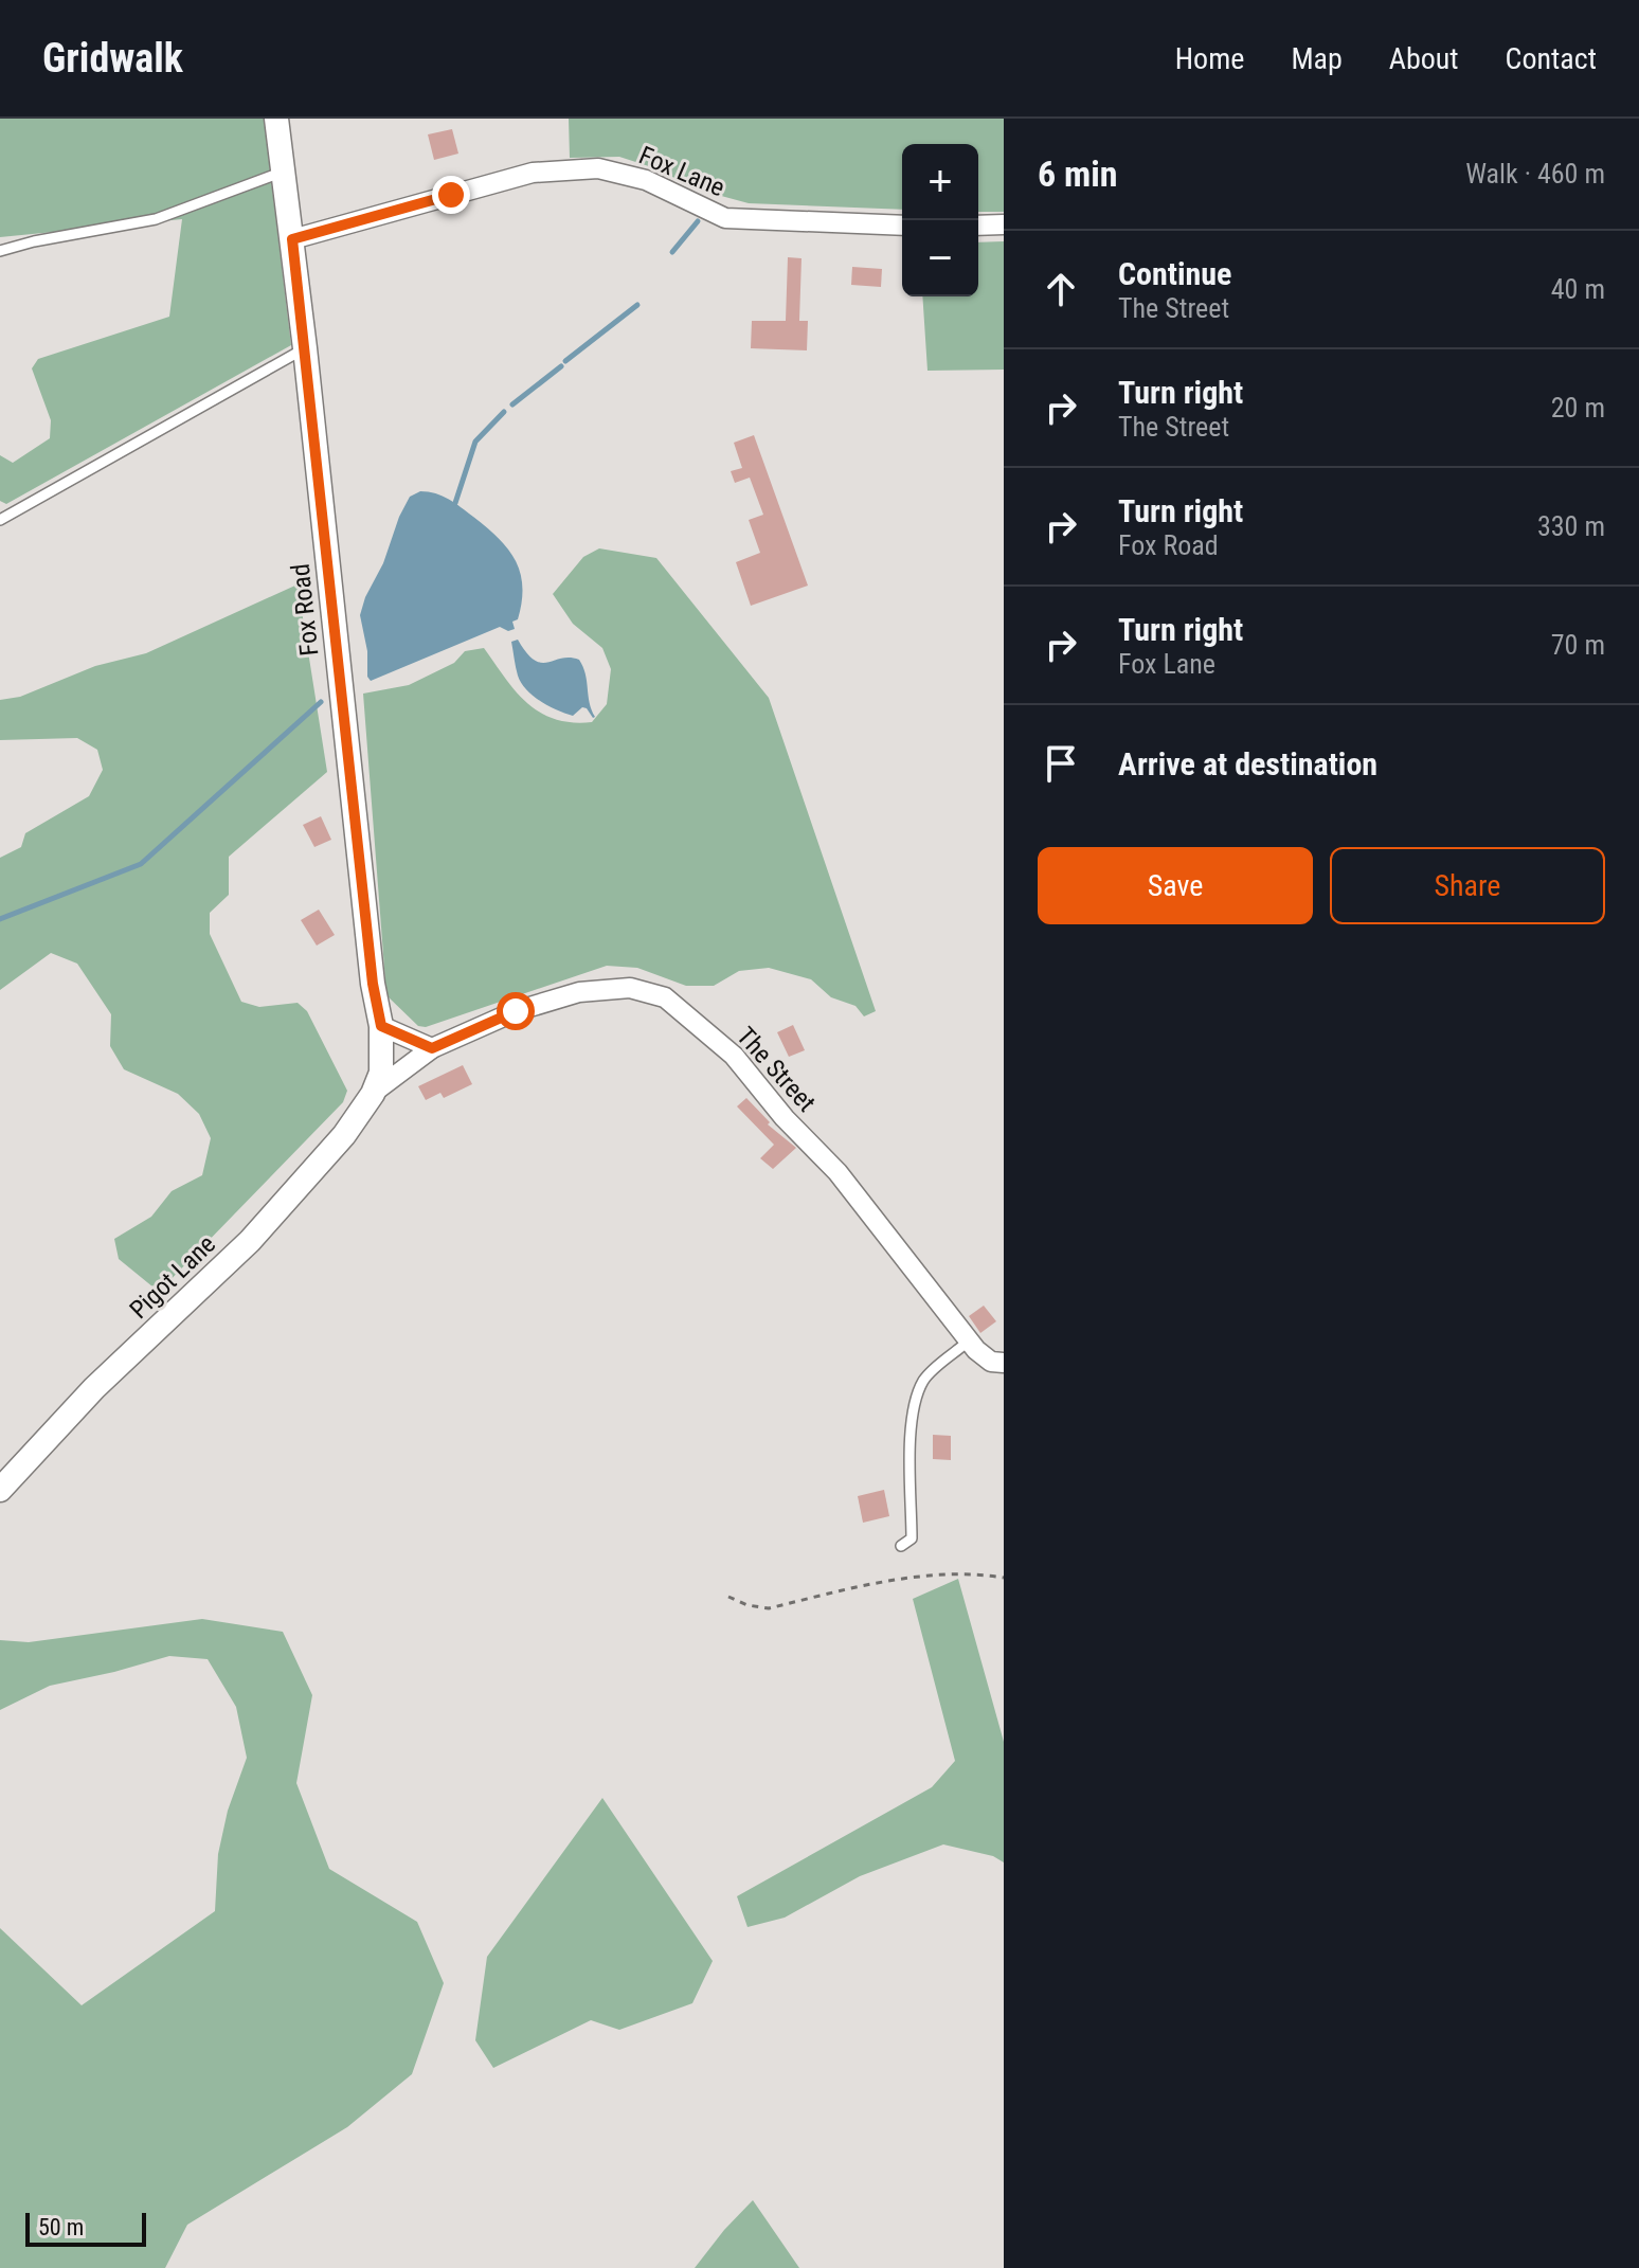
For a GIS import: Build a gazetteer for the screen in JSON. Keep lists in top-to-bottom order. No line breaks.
{"streets":{"street":["Fox Lane","Fox Road","The Street","Pigot Lane"]},"crossings":[["Fox Lane","Fox Road"],["Fox Road","The Street"],["Fox Road","Pigot Lane"],["The Street","Pigot Lane"]],"scale_bar":"50 m","page":{"header":"Gridwalk","nav":["Home","Map","About","Contact"],"heading":["6 min","Walk · 460 m"],"map_buttons":["+","−"],"list":[["Continue","The Street","40 m"],["Turn right","The Street","20 m"],["Turn right","Fox Road","330 m"],["Turn right","Fox Lane","70 m"],"Arrive at destination"],"buttons":["Save","Share"],"scale":"50 m"}}
